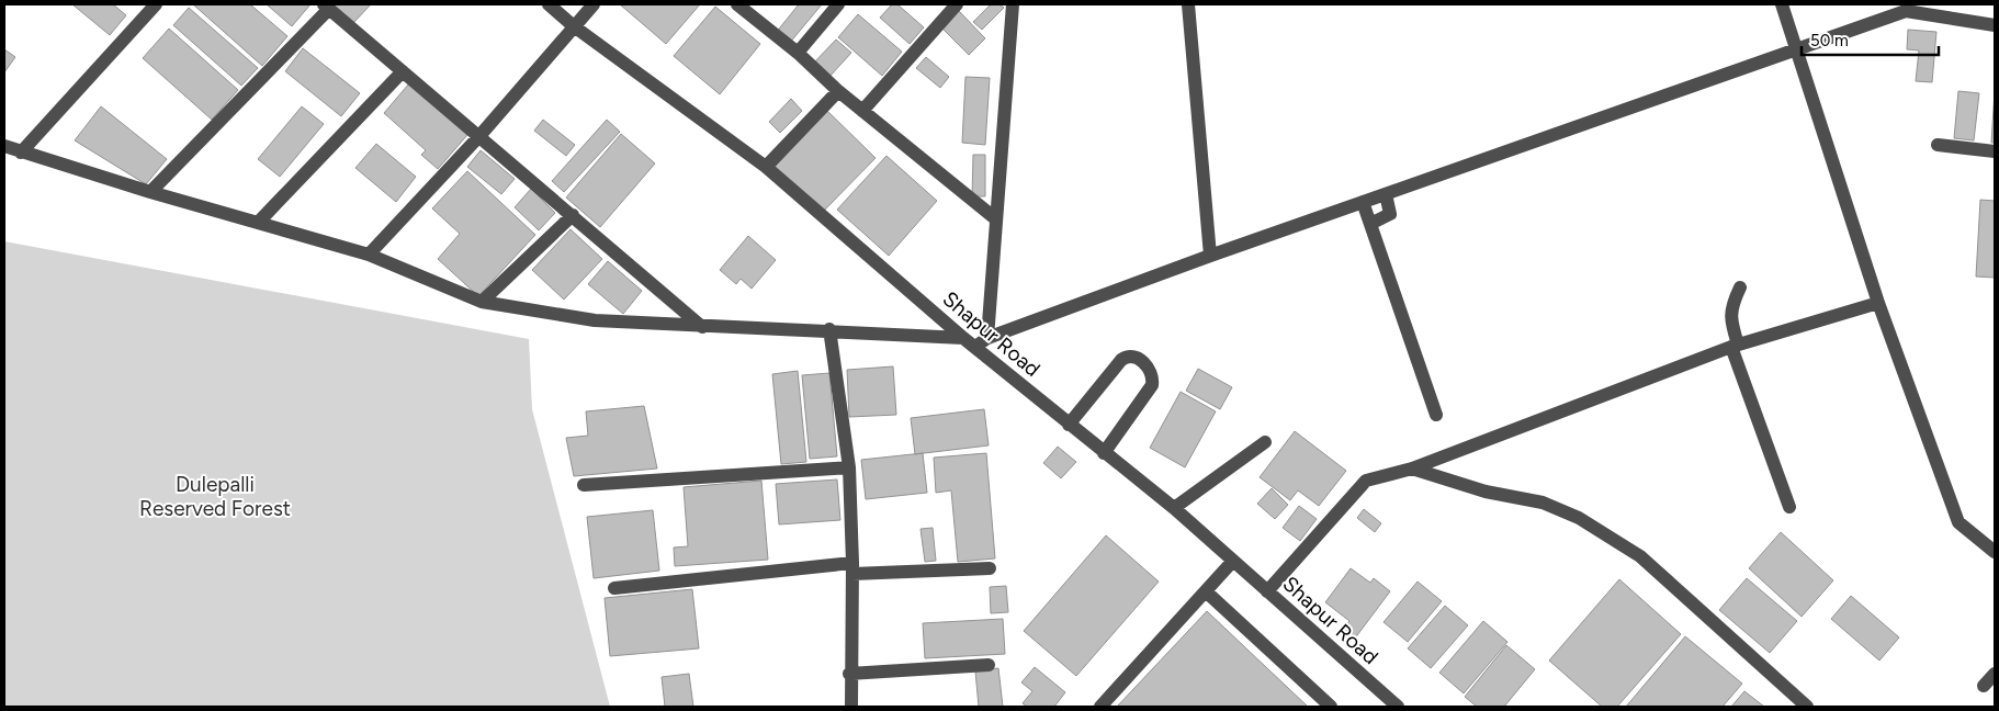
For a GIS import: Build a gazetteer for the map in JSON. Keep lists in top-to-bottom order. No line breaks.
{"streets":{"street":["Shapur Road"]},"parks":["Dulepalli Reserved Forest"],"scale_bar":"50 m"}
